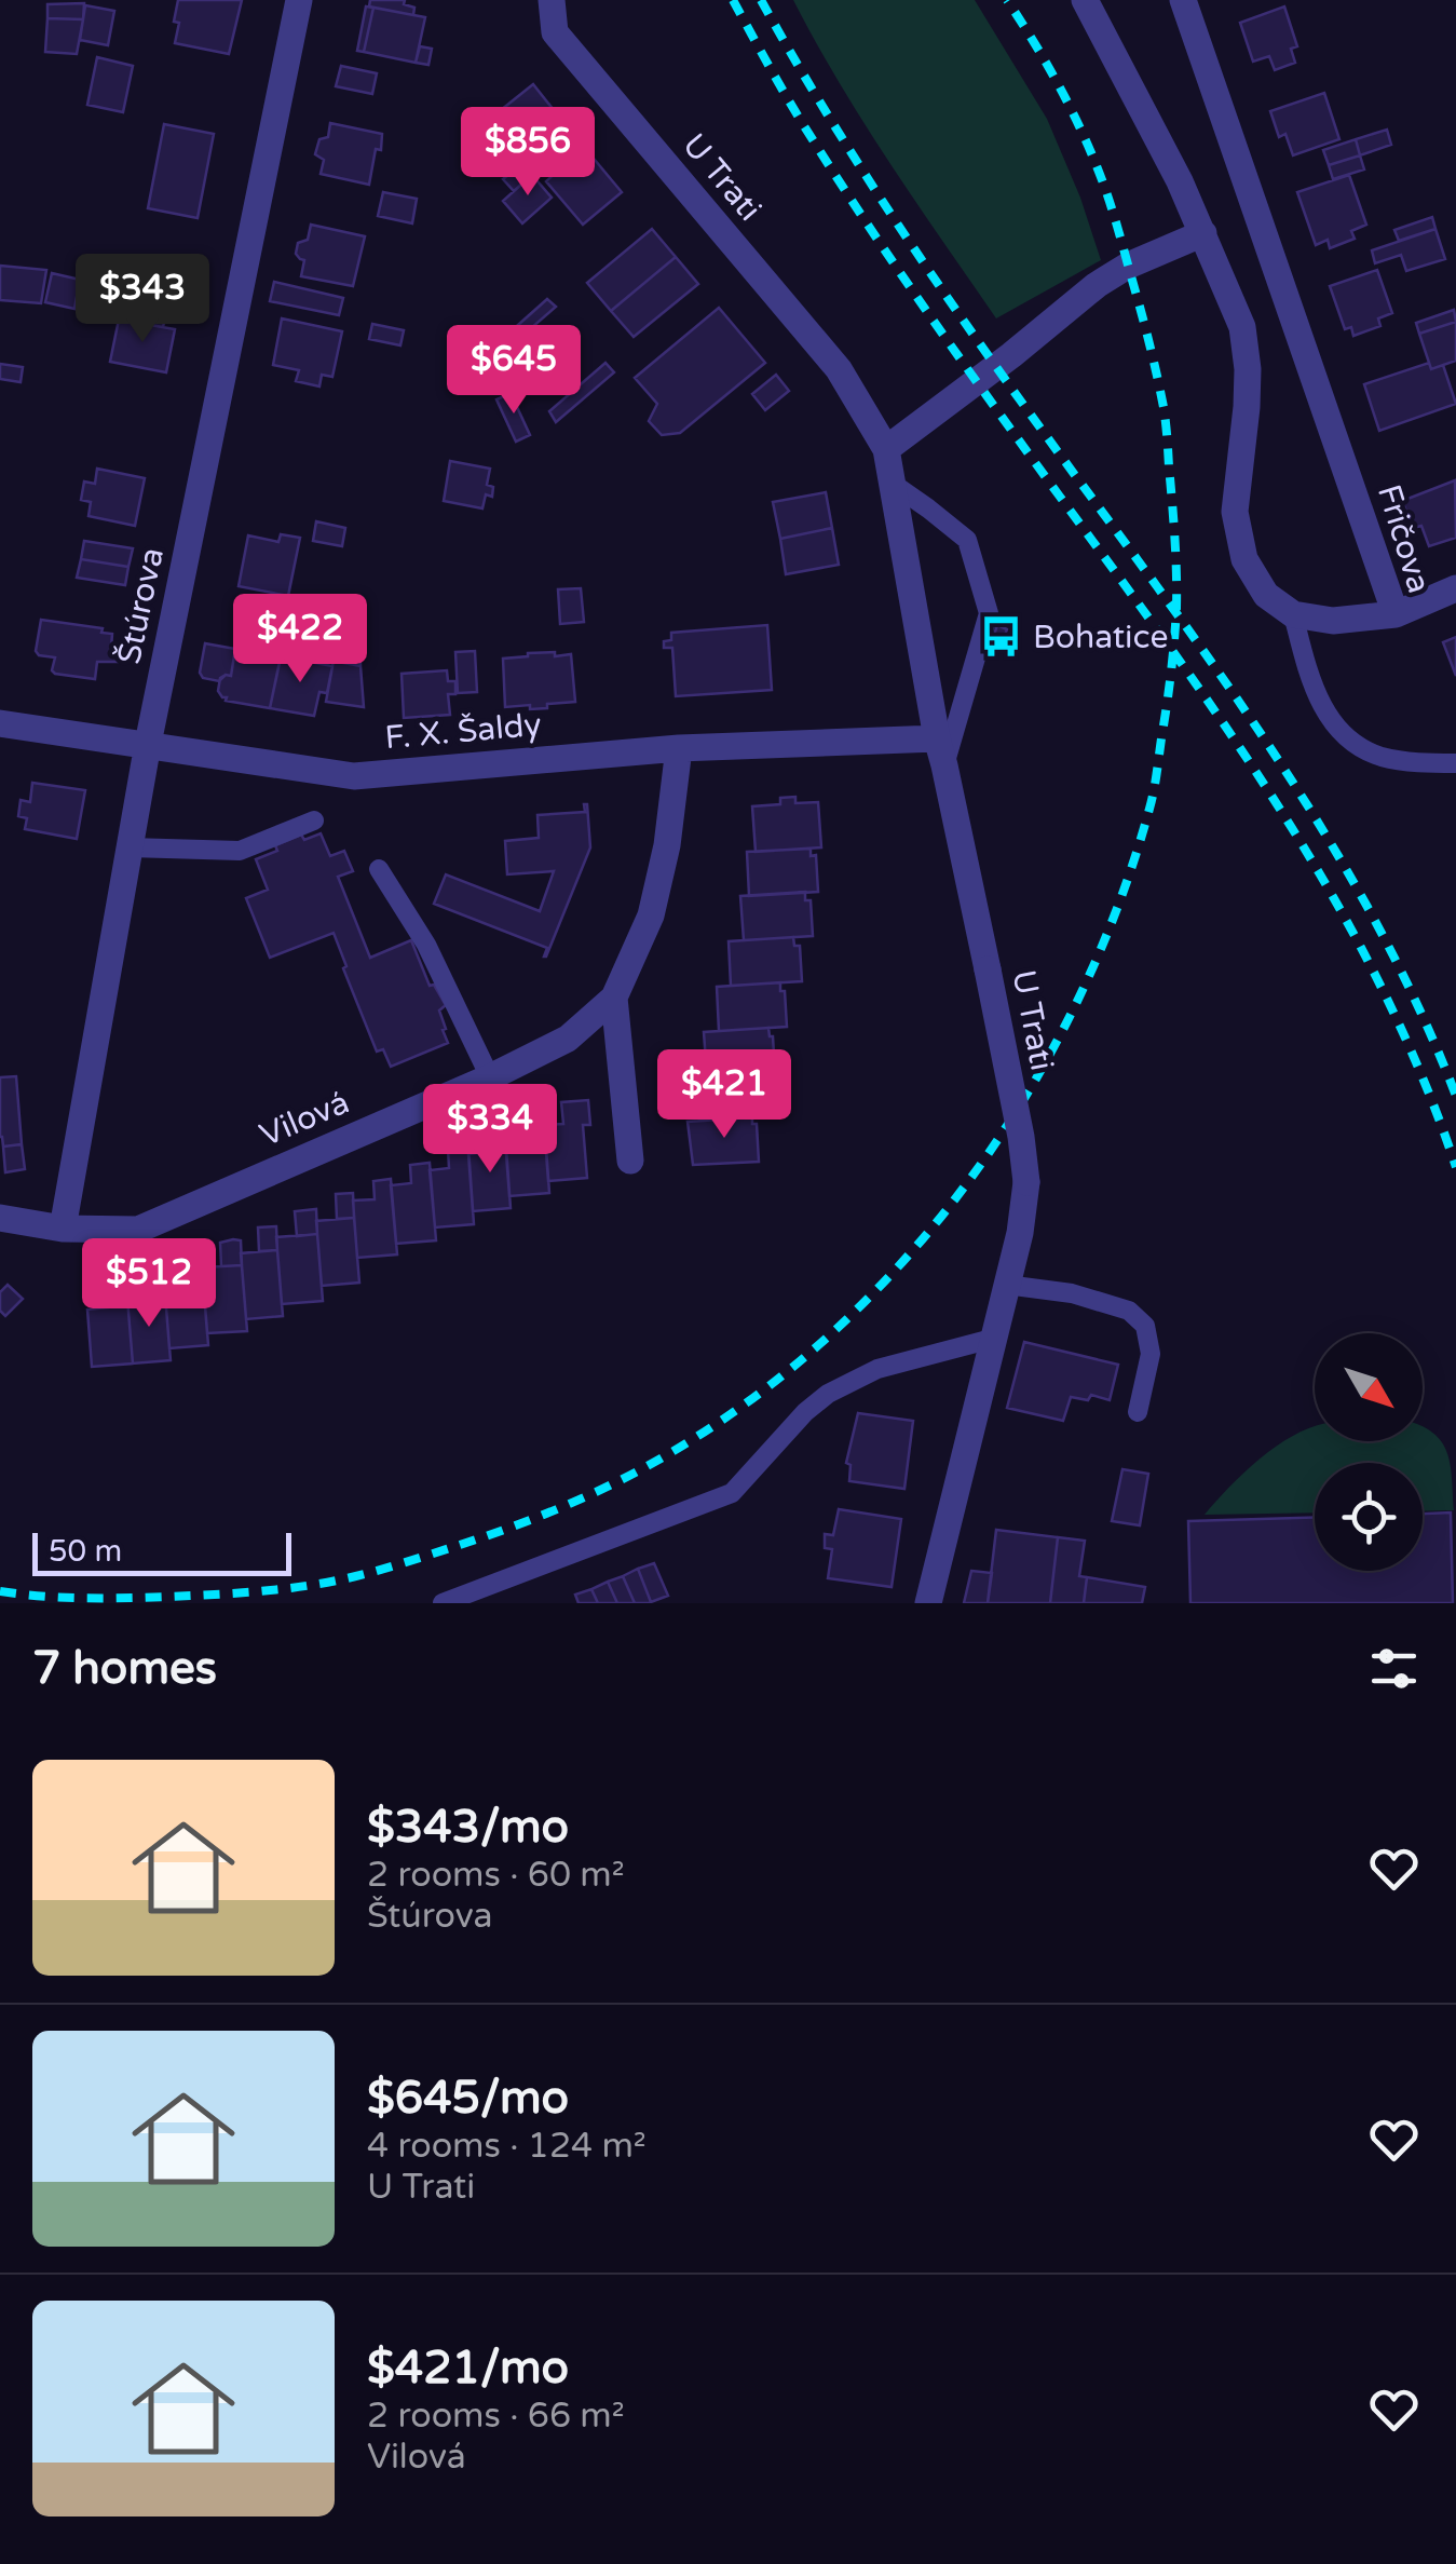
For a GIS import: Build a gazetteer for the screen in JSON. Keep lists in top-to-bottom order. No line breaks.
{"streets":{"street":["U Trati","Fričova","Štúrova","F. X. Šaldy","Vilová"]},"crossings":[["U Trati","F. X. Šaldy"],["Štúrova","F. X. Šaldy"],["Štúrova","Vilová"],["F. X. Šaldy","Vilová"]],"places":{"bus stop":["Bohatice"]},"scale_bar":"50 m","north":"bottom right","page":{"price":["$856","$343","$645","$422","$421","$334","$512"],"scale":"50 m","heading":"7 homes","list":[{"name":"$343/mo","note":"2 rooms · 60 m² · Štúrova"},{"name":"$645/mo","note":"4 rooms · 124 m² · U Trati"},{"name":"$421/mo","note":"2 rooms · 66 m² · Vilová"}]}}
